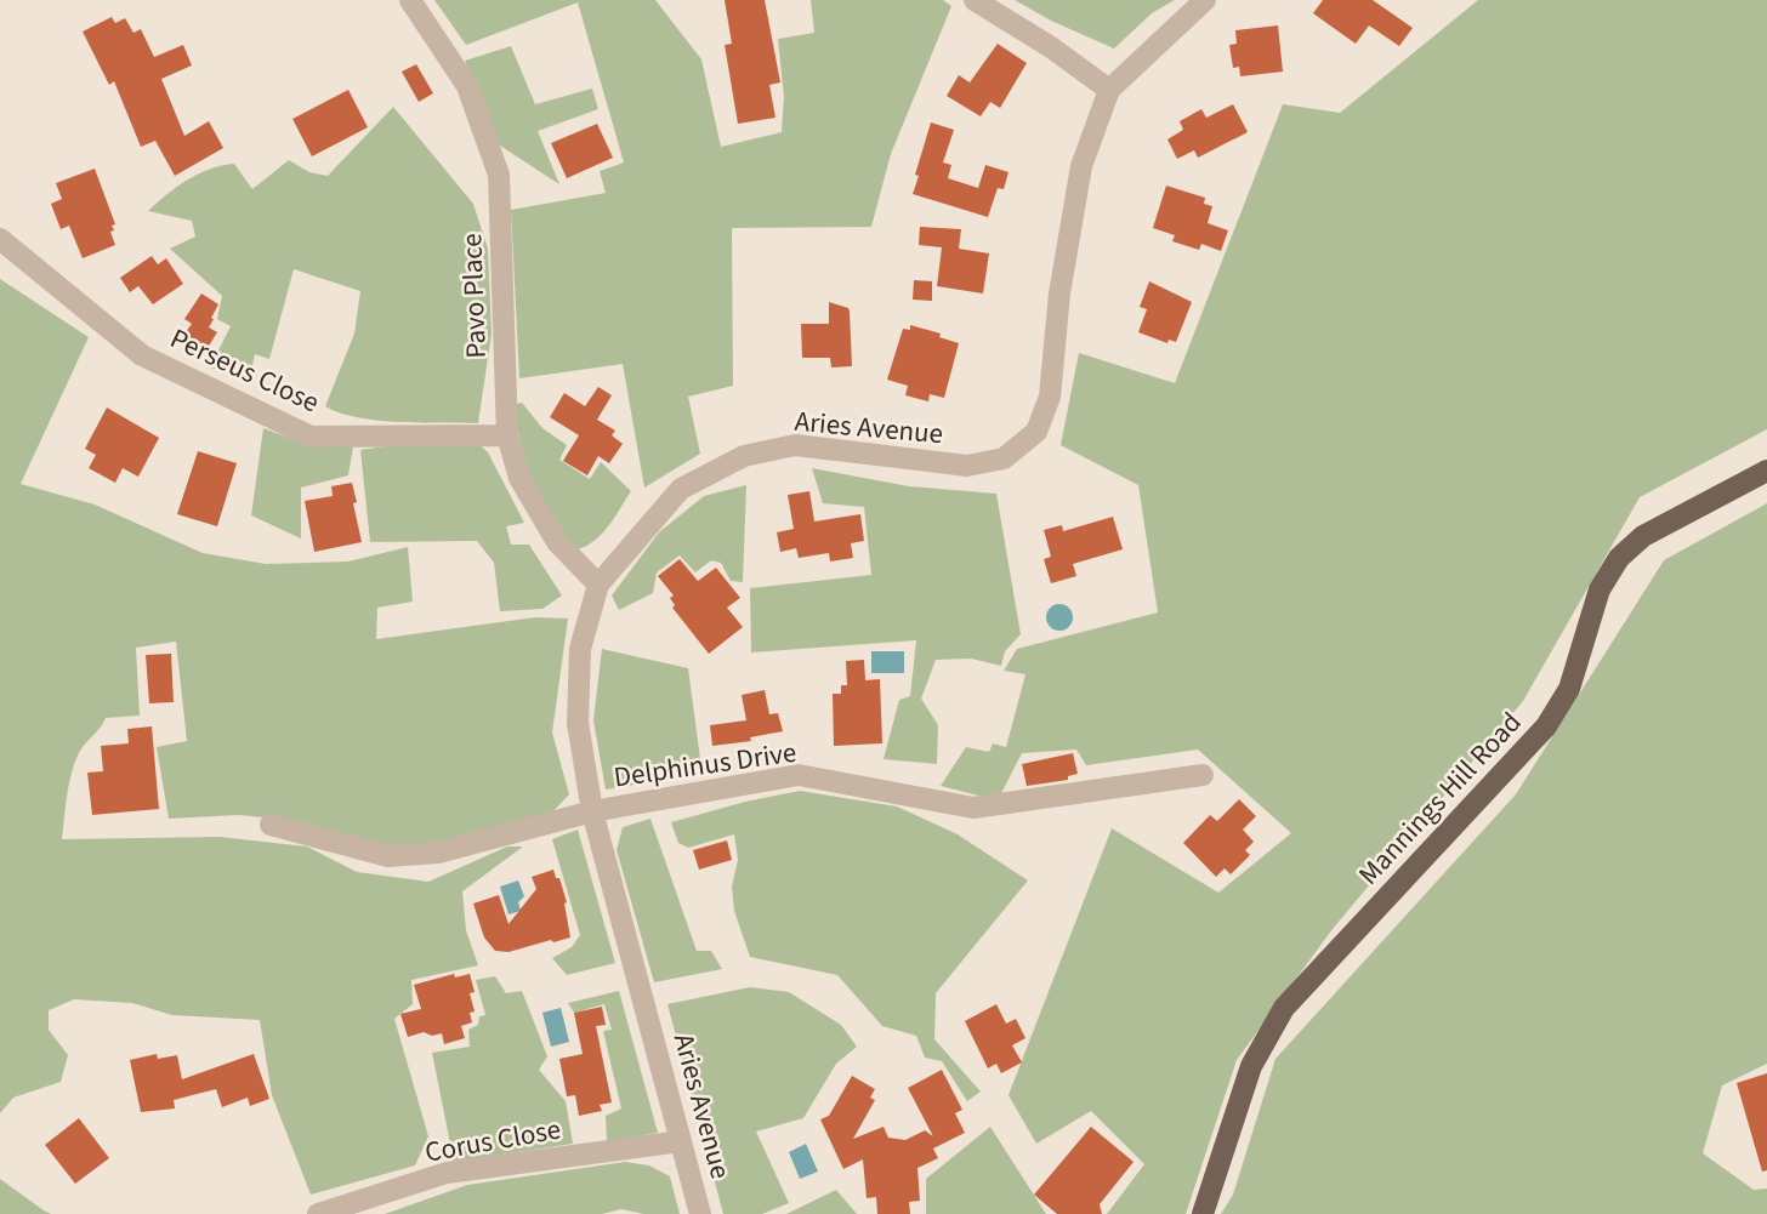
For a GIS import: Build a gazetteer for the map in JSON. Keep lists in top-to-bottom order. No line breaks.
{"streets":{"main road":["Mannings Hill Road"],"street":["Pavo Place","Perseus Close","Aries Avenue","Delphinus Drive","Corus Close"]},"crossings":[["Pavo Place","Perseus Close"],["Pavo Place","Aries Avenue"],["Aries Avenue","Delphinus Drive"],["Aries Avenue","Corus Close"]]}
